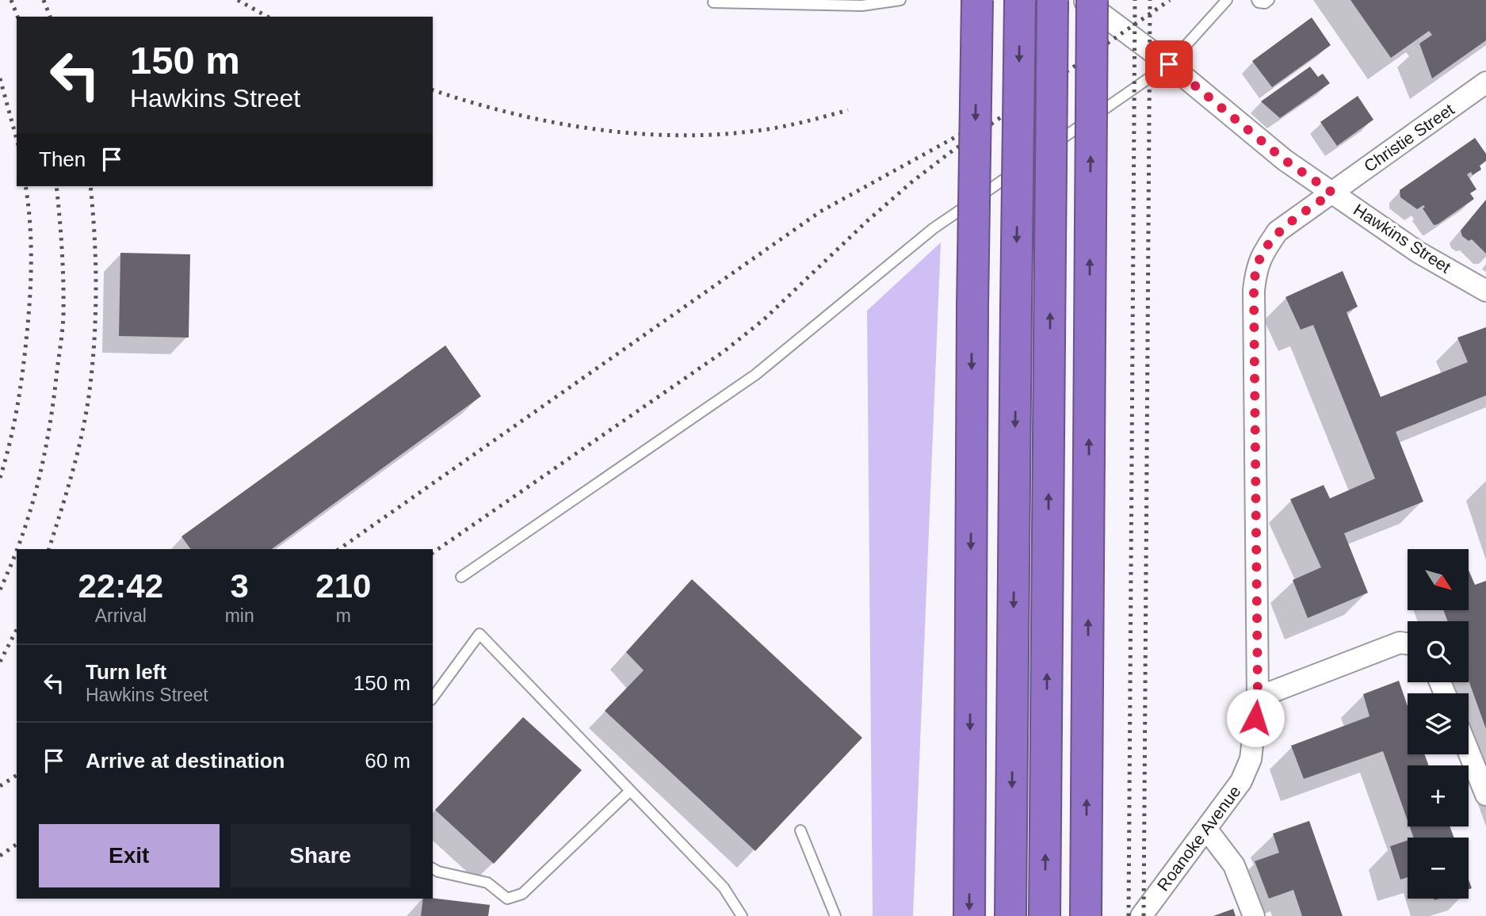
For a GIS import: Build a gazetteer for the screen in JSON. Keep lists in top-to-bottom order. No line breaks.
{"streets":{"street":["Christie Street","Hawkins Street","Roanoke Avenue"]},"crossings":[["Christie Street","Hawkins Street"],["Christie Street","Roanoke Avenue"],["Hawkins Street","Roanoke Avenue"]],"north":"bottom right","page":{"turn":["150 m","Hawkins Street"],"then":"Then","map_buttons":["+","−"],"eta":["22:42","Arrival","3","min","210","m"],"list":[{"name":"Turn left","note":"Hawkins Street","value":"150 m"},{"name":"Arrive at destination","value":"60 m"}],"buttons":["Exit","Share"]}}
